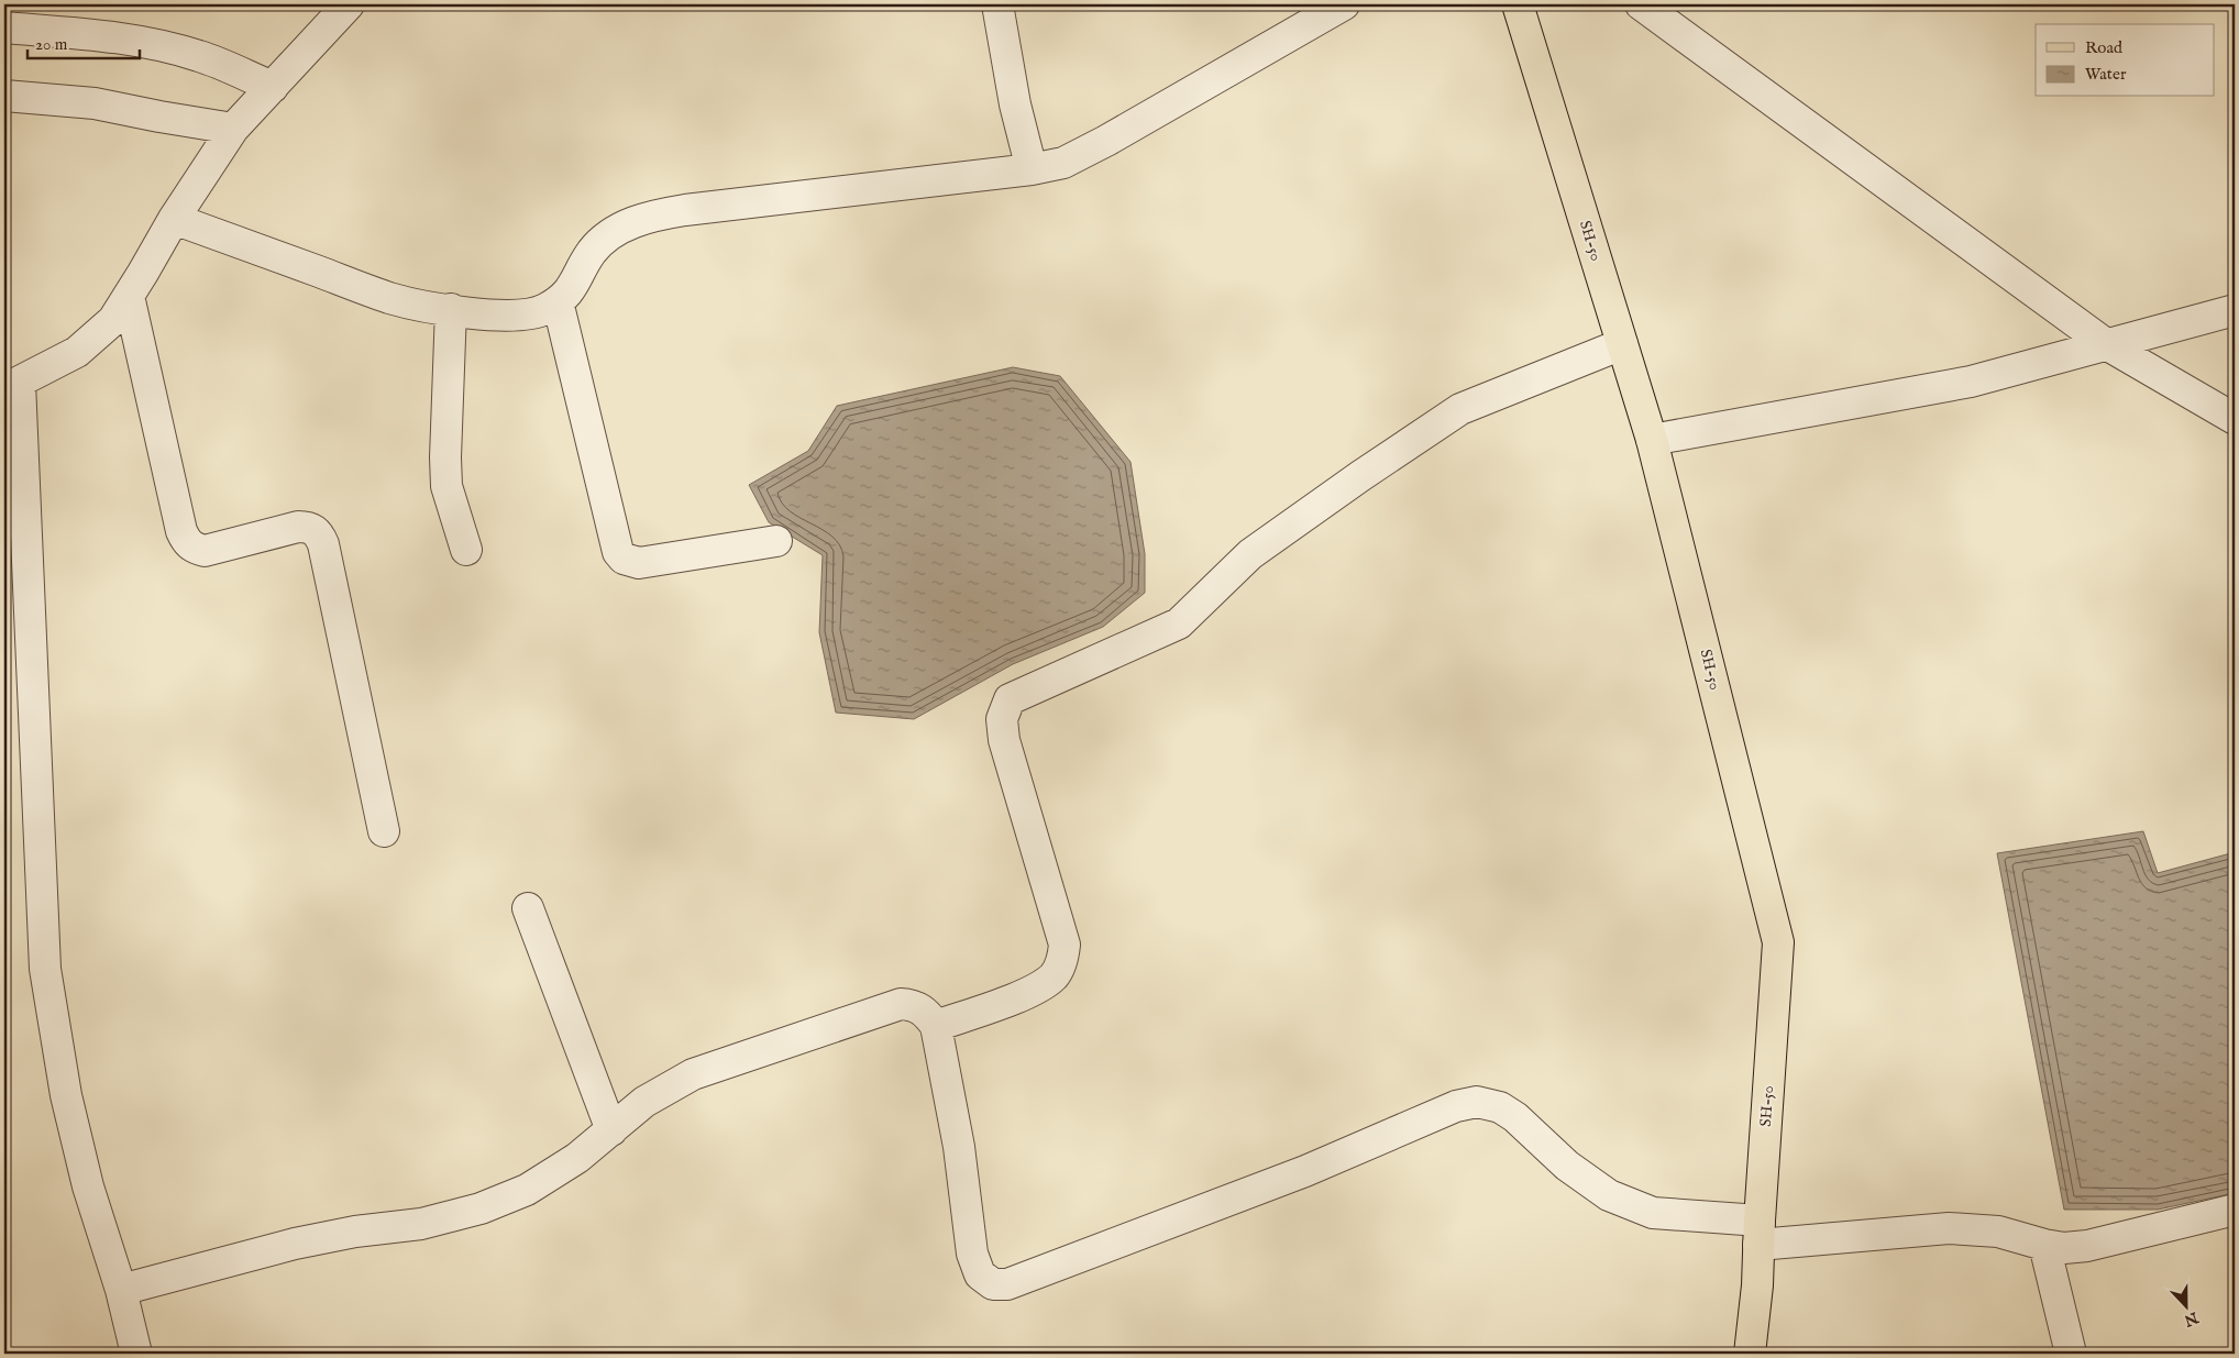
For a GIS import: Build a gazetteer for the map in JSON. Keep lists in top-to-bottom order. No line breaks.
{"streets":{"main road":["SH-50"]},"legend":["Road","Water"],"scale_bar":"20 m","north":"bottom"}
